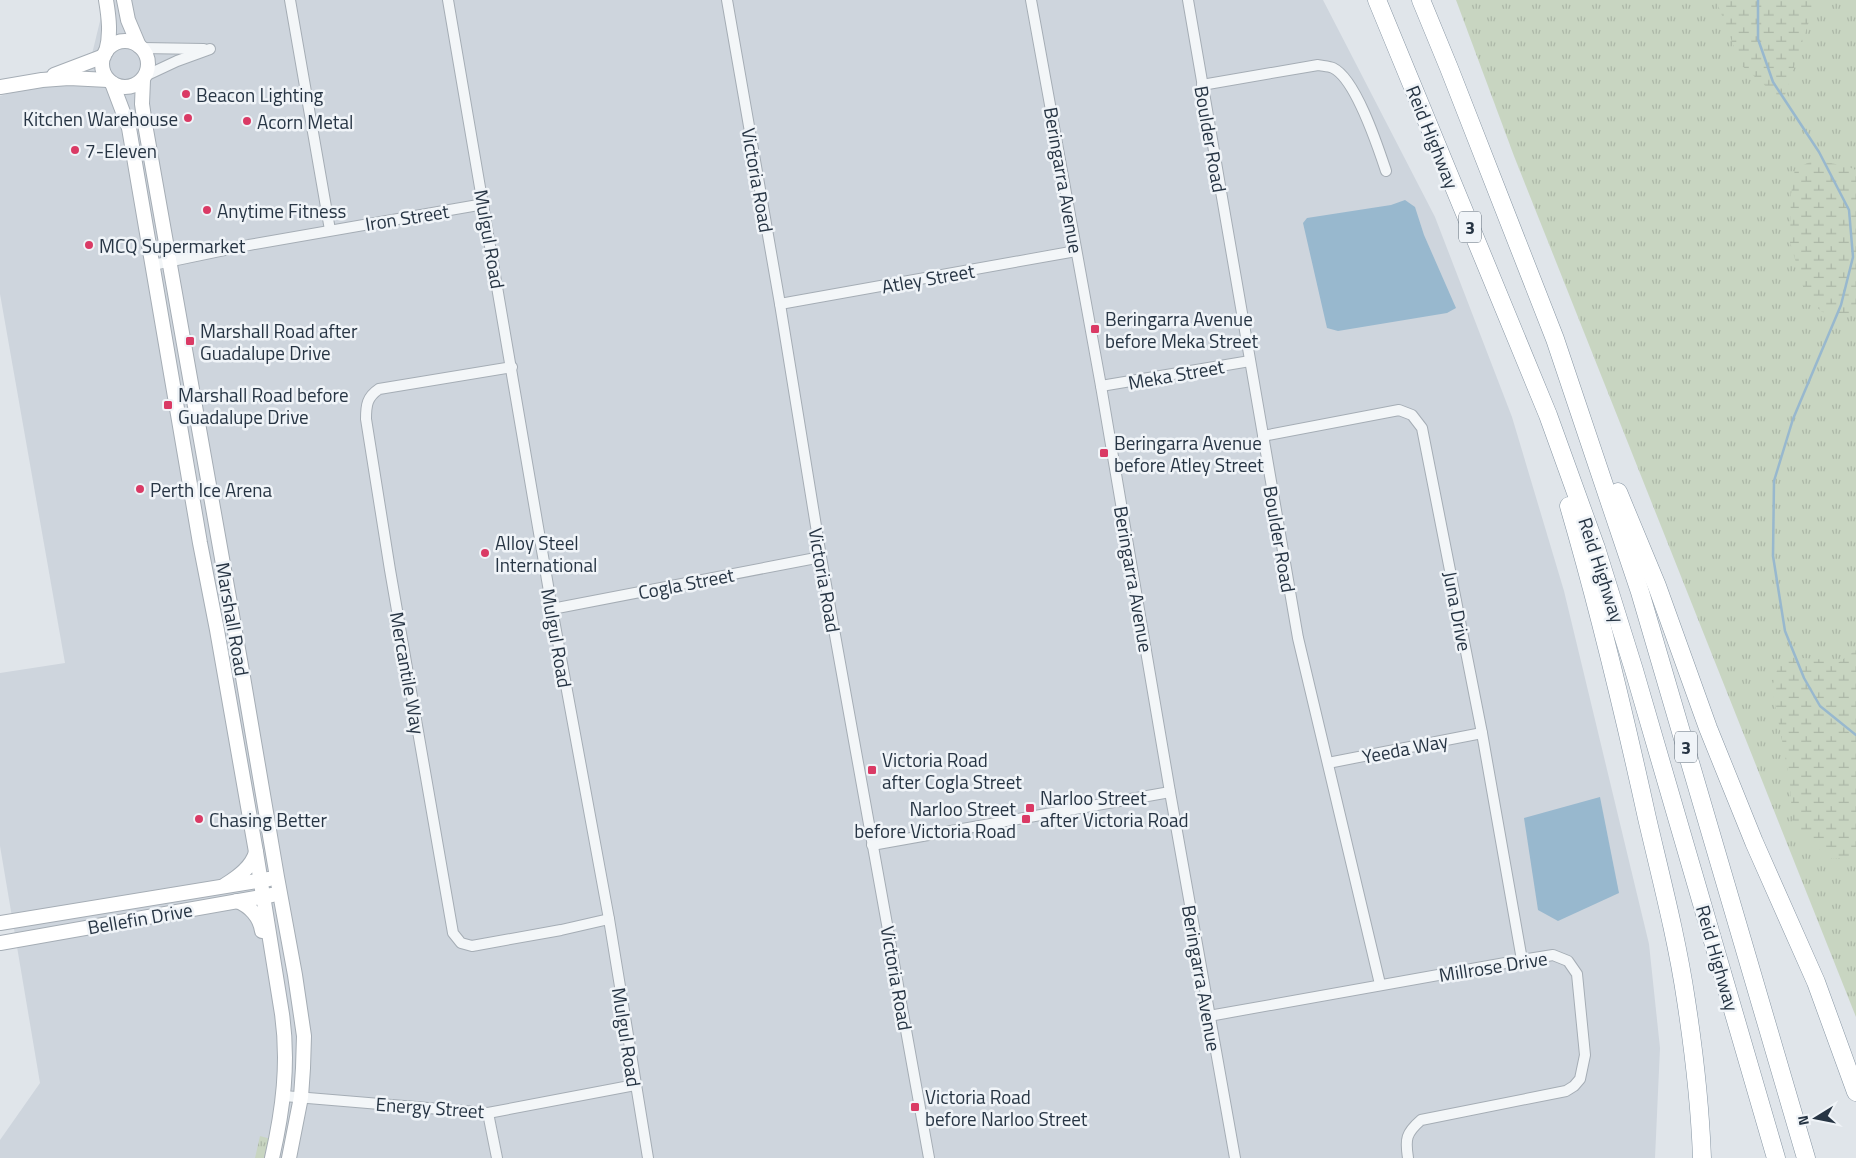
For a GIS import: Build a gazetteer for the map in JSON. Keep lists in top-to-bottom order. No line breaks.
{"streets":{"highway":["Reid Highway","3"],"main road":["Marshall Road","Bellefin Drive"],"street":["Boulder Road","Victoria Road","Beringarra Avenue","Iron Street","Mulgul Road","Atley Street","Meka Street","Cogla Street","Juna Drive","Mercantile Way","Yeeda Way","Millrose Drive","Energy Street"]},"crossings":[["Boulder Road","Meka Street"],["Boulder Road","Juna Drive"],["Boulder Road","Yeeda Way"],["Boulder Road","Millrose Drive"],["Victoria Road","Atley Street"],["Victoria Road","Cogla Street"],["Beringarra Avenue","Atley Street"],["Beringarra Avenue","Meka Street"],["Beringarra Avenue","Millrose Drive"],["Iron Street","Mulgul Road"],["Iron Street","Marshall Road"],["Mulgul Road","Cogla Street"],["Mulgul Road","Mercantile Way"],["Mulgul Road","Energy Street"],["Juna Drive","Yeeda Way"],["Juna Drive","Millrose Drive"],["Marshall Road","Bellefin Drive"],["Marshall Road","Energy Street"]],"places":{"other":["Beacon Lighting","Kitchen Warehouse","Acorn Metal","7-Eleven","Anytime Fitness","MCQ Supermarket","Perth Ice Arena","Alloy Steel International","Chasing Better"],"transit":["Beringarra Avenue before Meka Street","Marshall Road after Guadalupe Drive","Marshall Road before Guadalupe Drive","Beringarra Avenue before Atley Street","Victoria Road after Cogla Street","Narloo Street after Victoria Road","Narloo Street before Victoria Road","Victoria Road before Narloo Street"]},"north":"left"}
